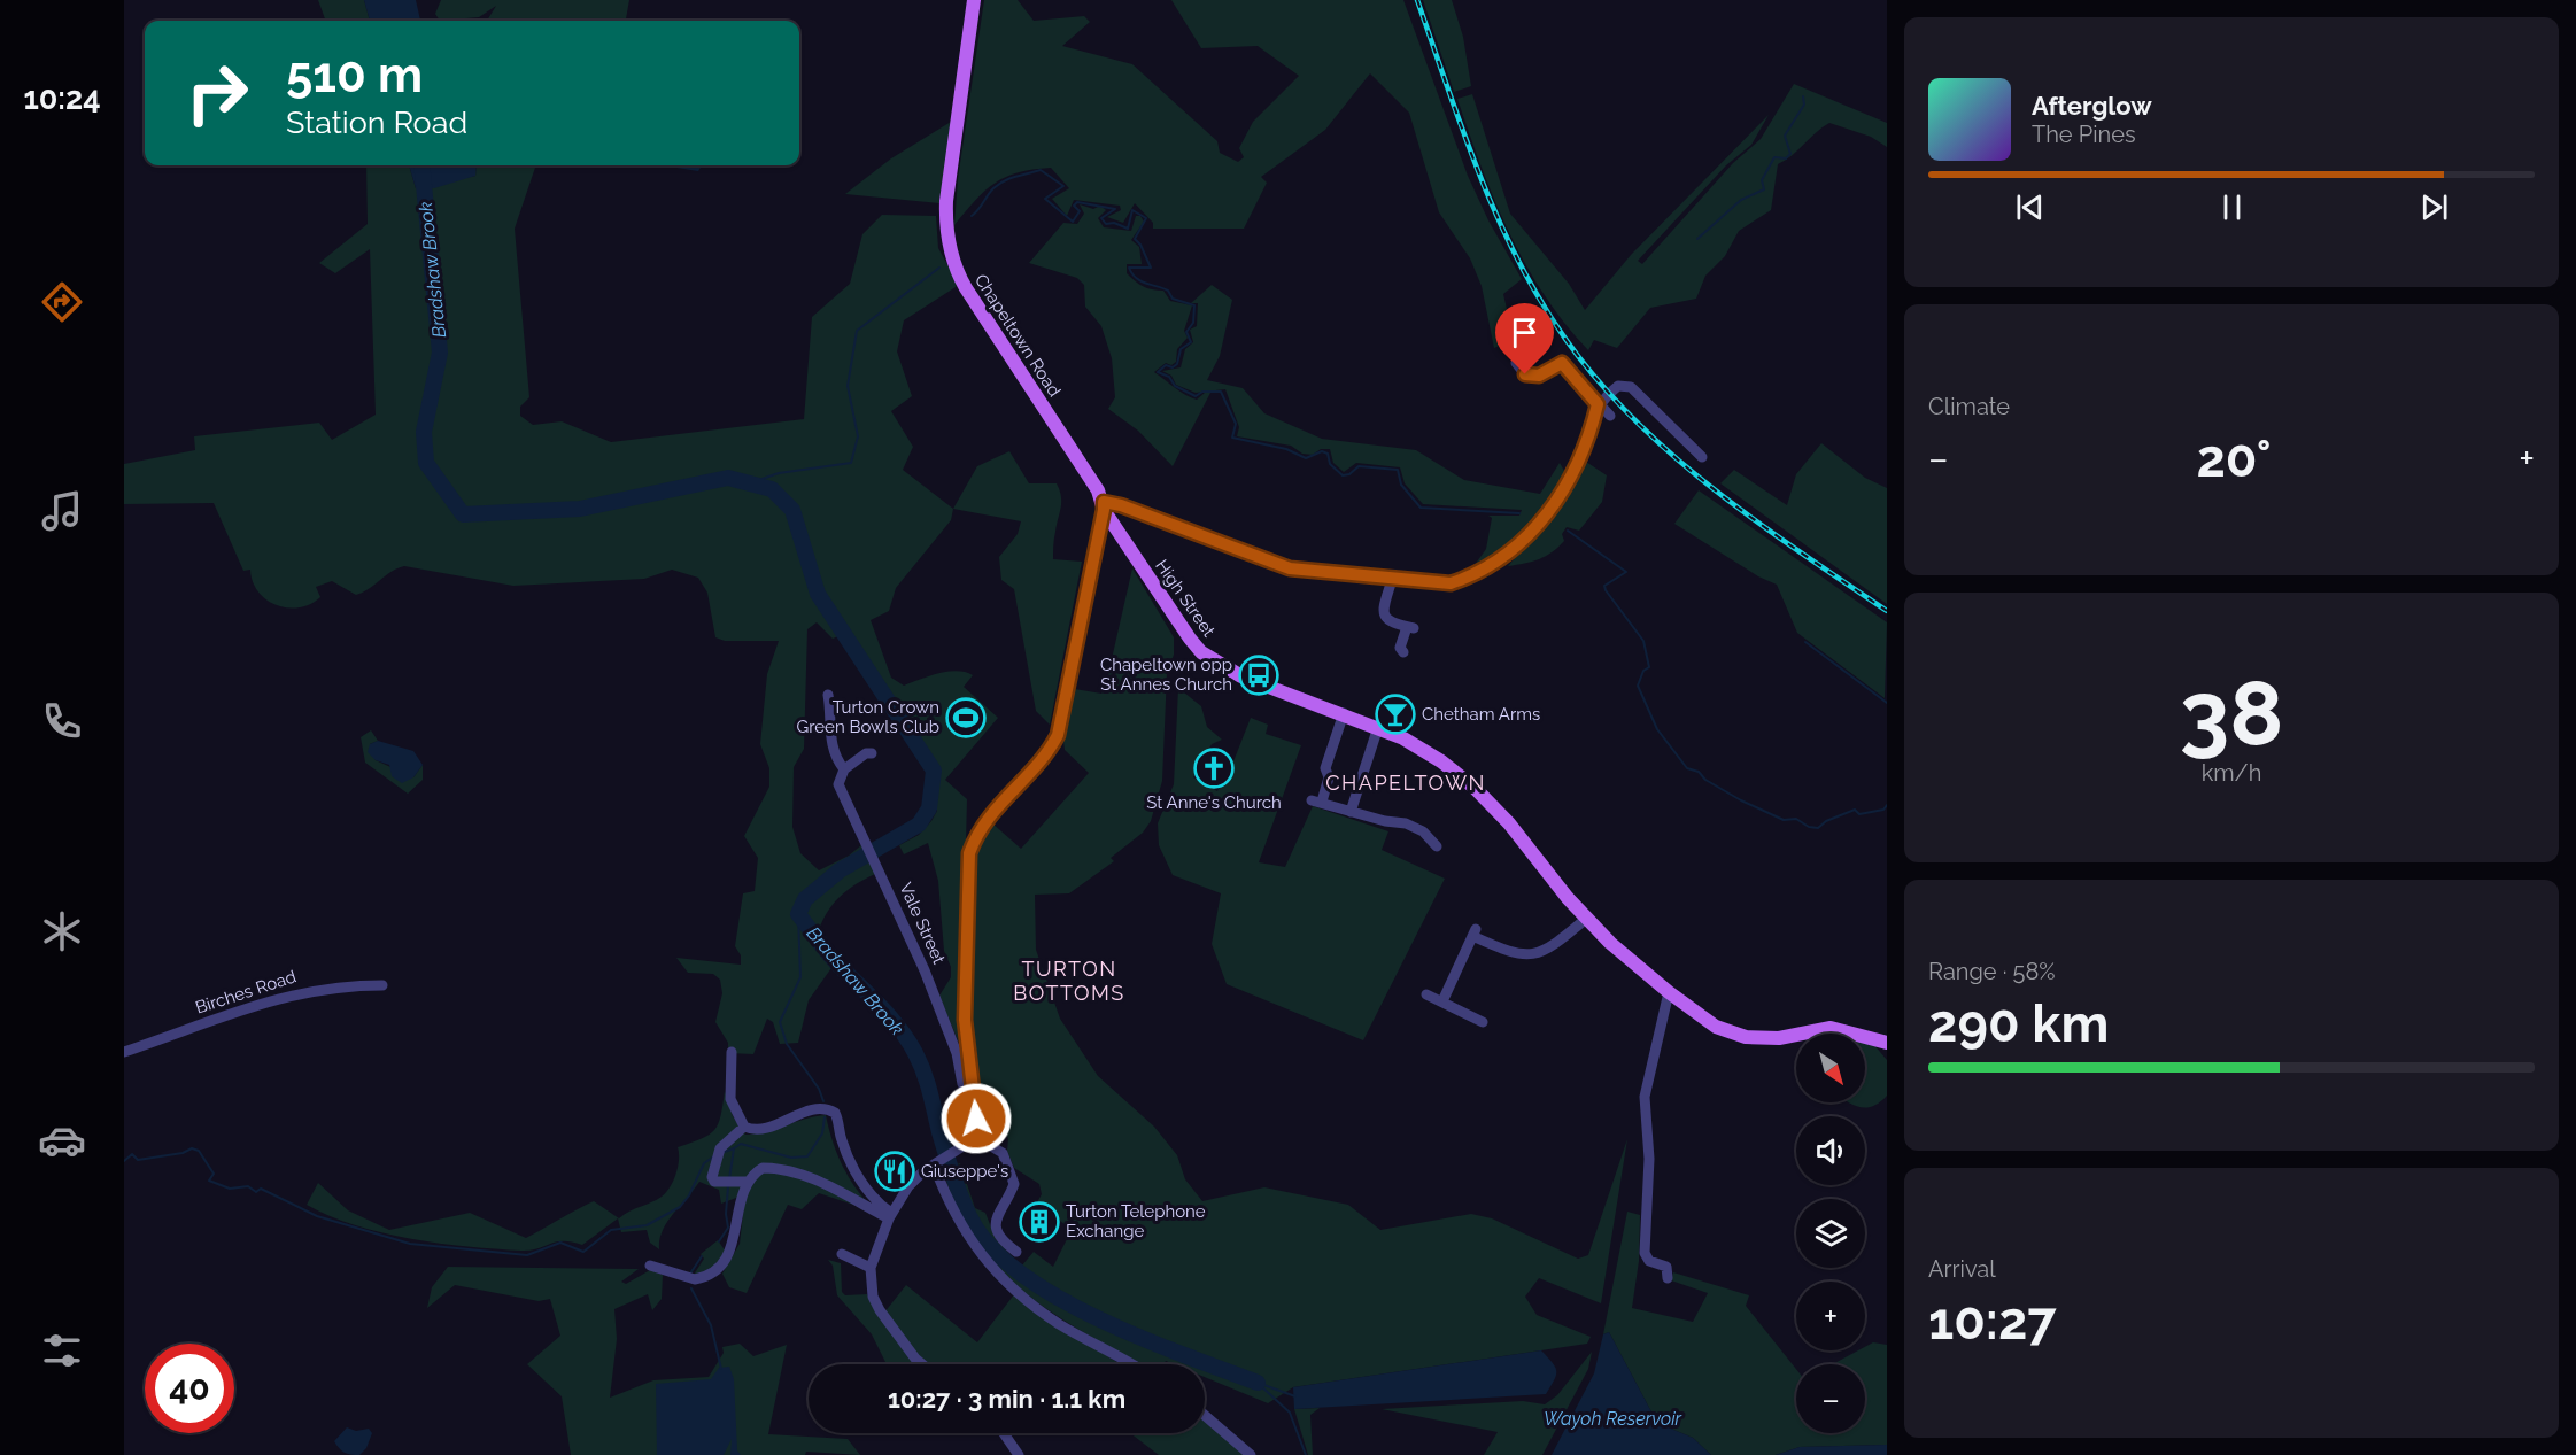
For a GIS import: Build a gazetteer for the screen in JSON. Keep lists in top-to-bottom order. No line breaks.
{"streets":{"main road":["Chapeltown Road","High Street"],"street":["Vale Street","Birches Road"]},"crossings":[["Chapeltown Road","High Street"]],"districts":["CHAPELTOWN","TURTON BOTTOMS"],"water":["Bradshaw Brook","Wayoh Reservoir"],"places":{"bus stop":["Chapeltown opp St Annes Church"],"bar":["Chetham Arms"],"sports":["Turton Crown Green Bowls Club"],"church":["St Anne's Church"],"restaurant":["Giuseppe's"],"building":["Turton Telephone Exchange"]},"north":"bottom right","page":{"tabs":"10:24","turn":["510 m","Station Road"],"song":["Afterglow","The Pines"],"tile":["Climate",["38","km/h"],["Range · 58%","290 km"],["Arrival","10:27"]],"heat":["−","20°","+"],"map_buttons":["+","−"],"limit":"40","trip":"10:27 · 3 min · 1.1 km"}}
